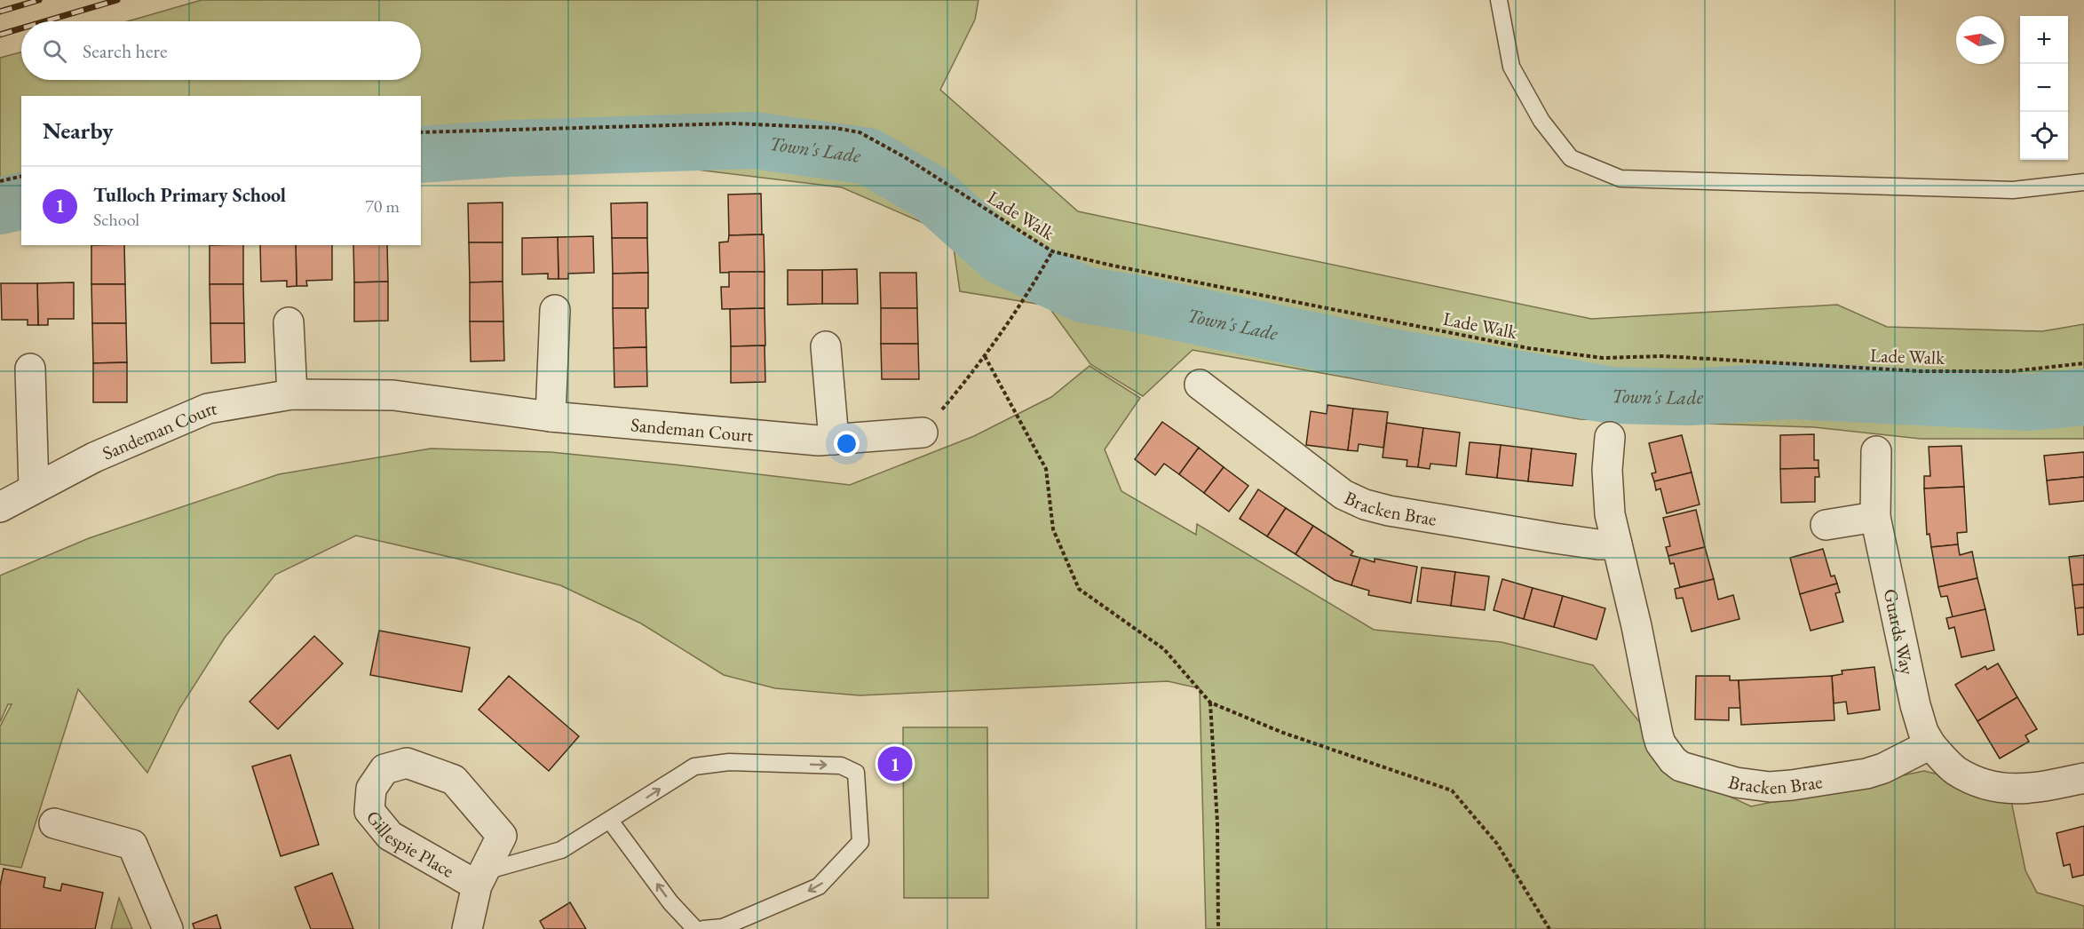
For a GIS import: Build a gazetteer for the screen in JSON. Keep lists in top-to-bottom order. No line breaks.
{"streets":{"street":["Sandeman Court","Bracken Brae","Guards Way","Gillespie Place"],"path":["Lade Walk"]},"crossings":[["Bracken Brae","Guards Way"]],"water":["Town's Lade"],"north":"left","page":{"map_buttons":["+","−"],"search":"Search here","heading":"Nearby","list":[{"mark":"1","name":"Tulloch Primary School","note":"School","value":"70 m"}],"pins":"1"}}
